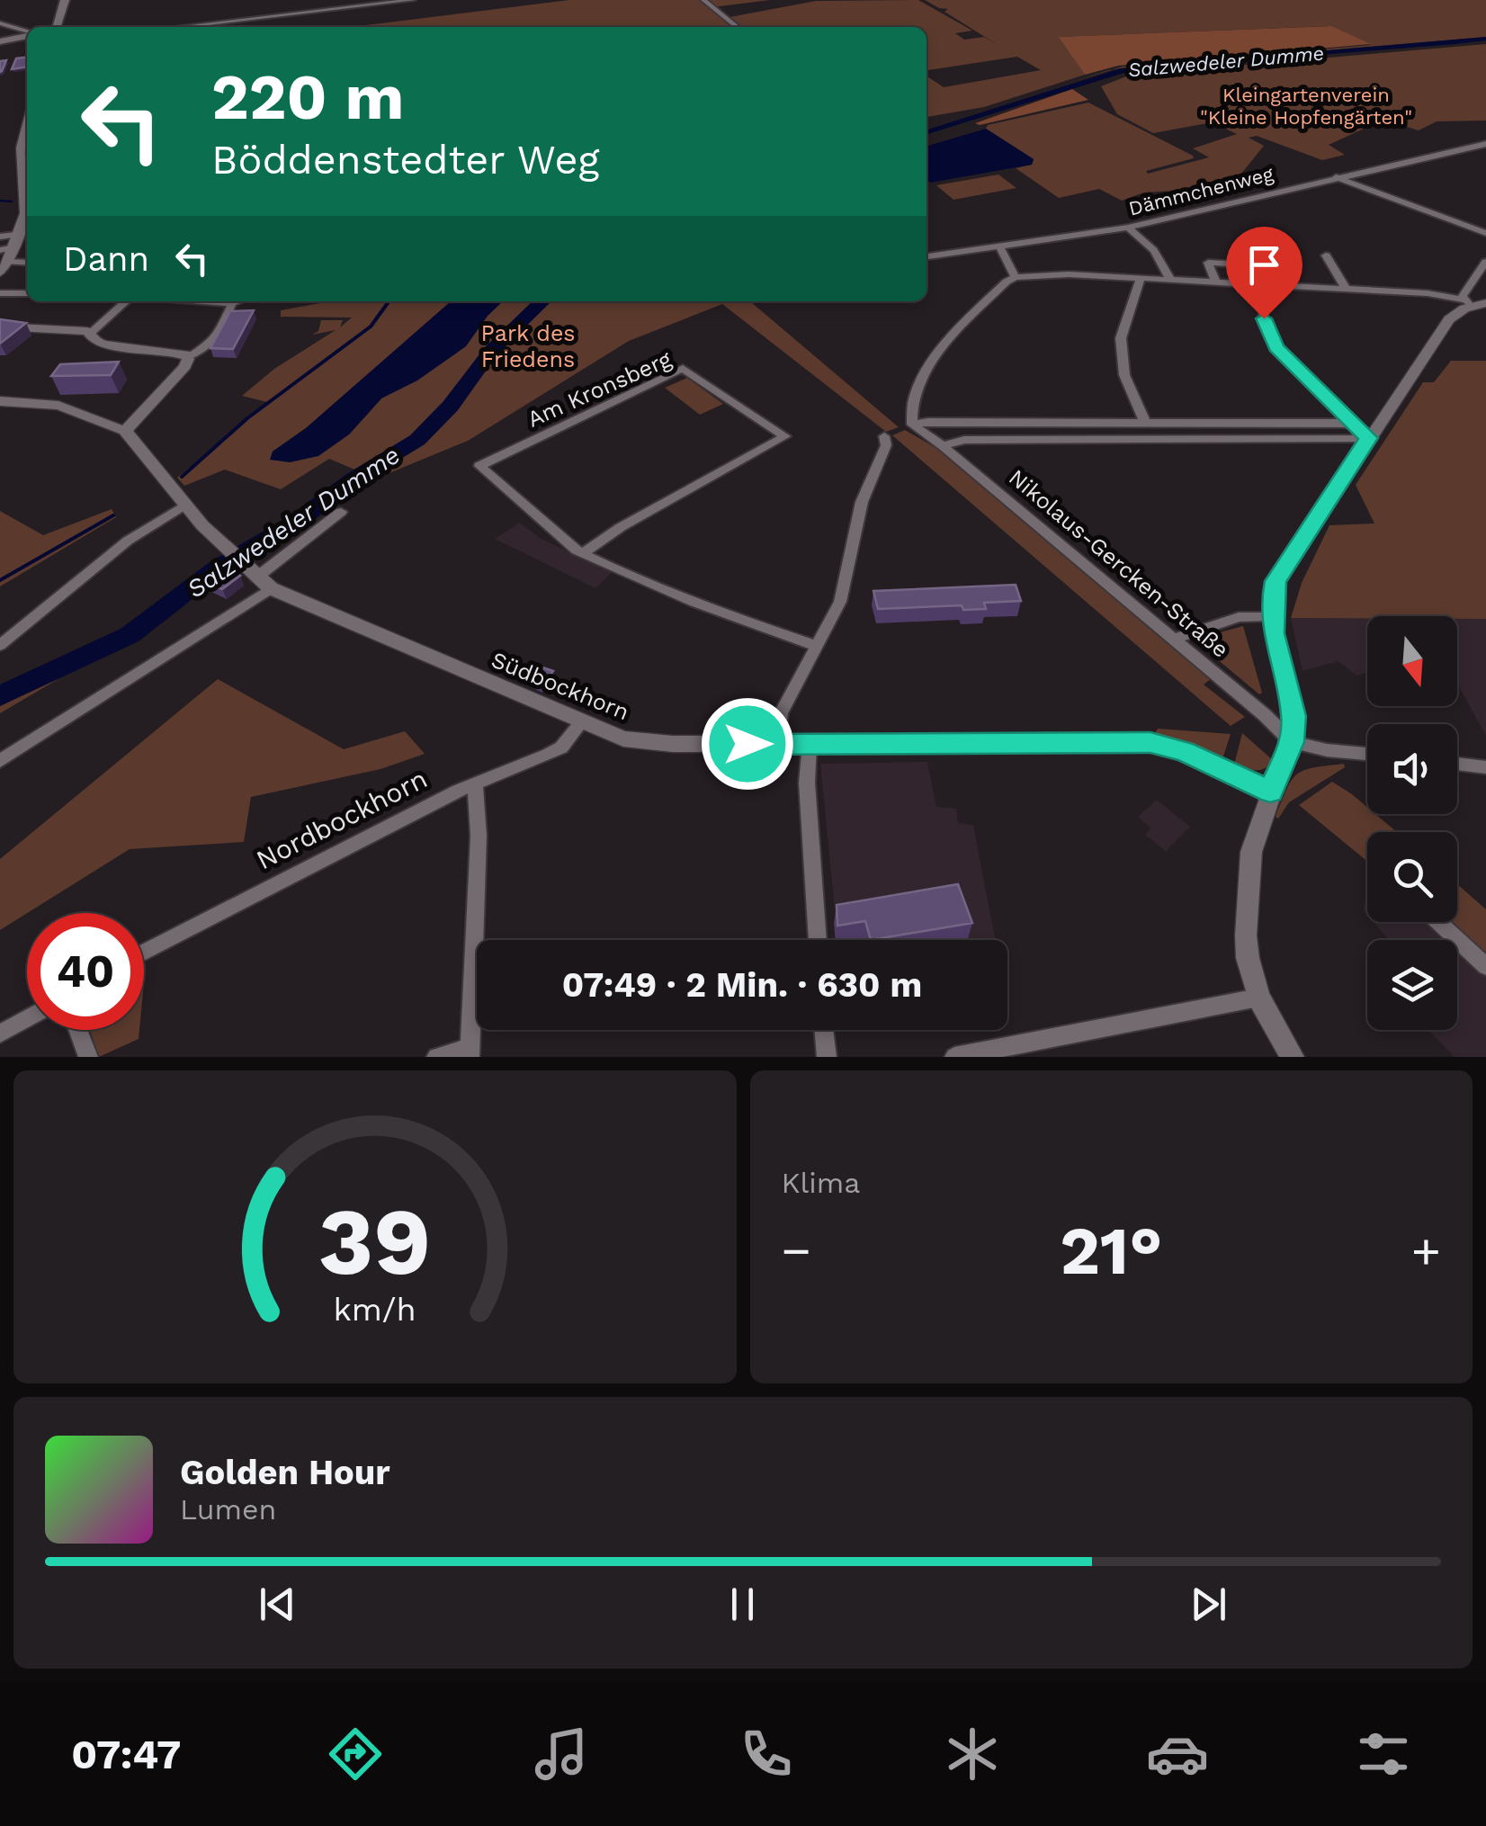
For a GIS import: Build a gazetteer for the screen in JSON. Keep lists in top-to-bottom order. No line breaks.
{"streets":{"street":["Dämmchenweg","Am Kronsberg","Nikolaus-Gercken-Straße","Südbockhorn","Nordbockhorn"]},"crossings":[["Südbockhorn","Nordbockhorn"]],"water":["Salzwedeler Dumme"],"parks":["Kleingartenverein \"Kleine Hopfengärten\"","Park des Friedens"],"north":"bottom","page":{"turn":["220 m","Böddenstedter Weg"],"then":"Dann","limit":"40","trip":"07:49 · 2 Min. · 630 m","tile":"Klima","heat":["−","21°","+"],"song":["Golden Hour","Lumen"],"tabs":"07:47","gauge":["39","km/h"]}}
